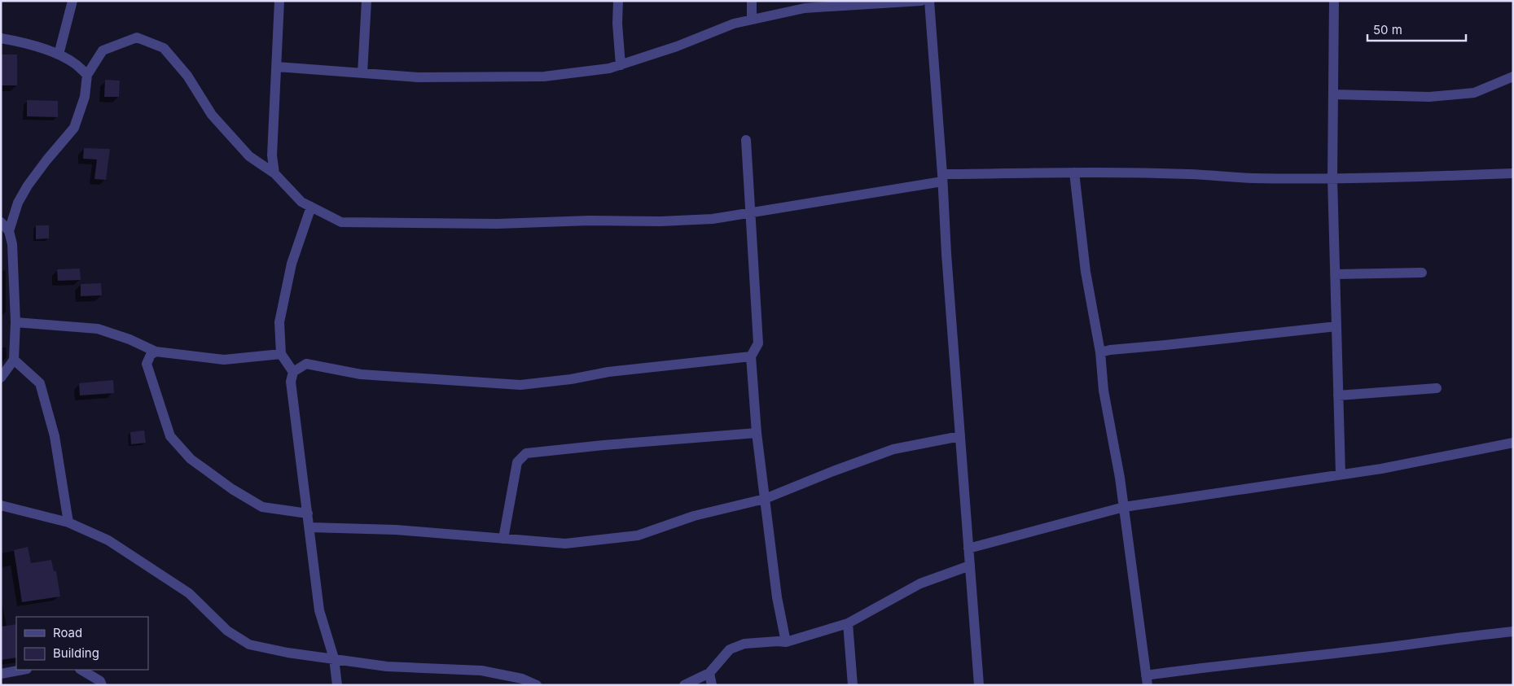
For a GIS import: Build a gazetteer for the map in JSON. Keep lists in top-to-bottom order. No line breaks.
{"legend":["Road","Building"],"scale_bar":"50 m"}
